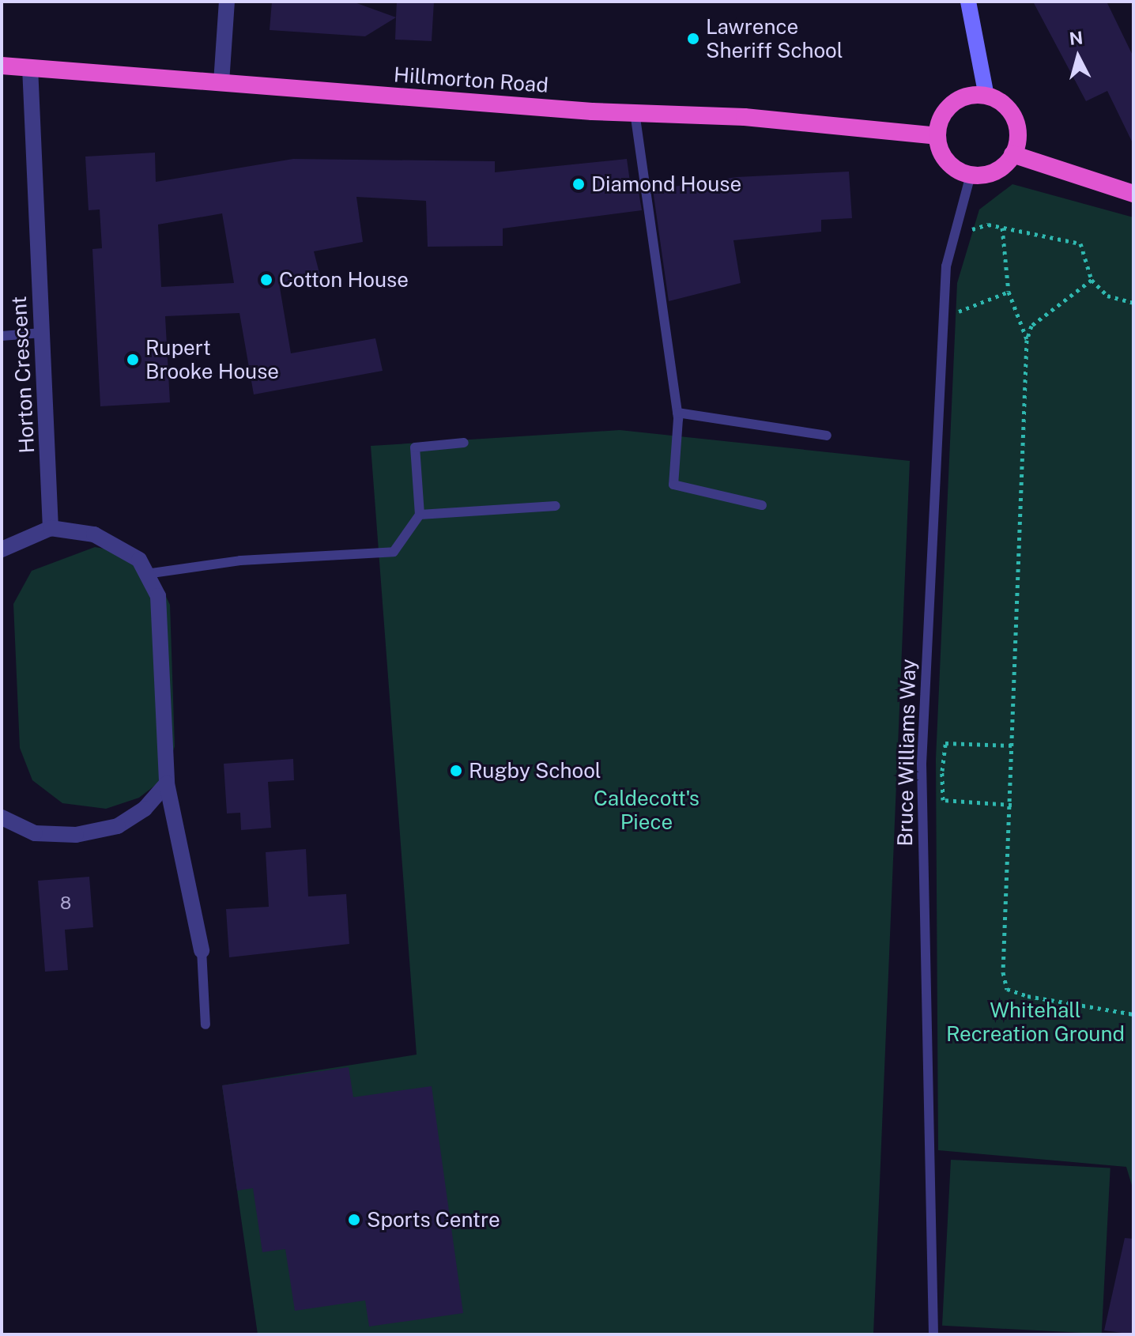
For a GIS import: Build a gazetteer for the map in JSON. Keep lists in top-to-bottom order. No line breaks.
{"streets":{"highway":["Hillmorton Road"],"street":["Horton Crescent"],"lane":["Bruce Williams Way"]},"crossings":[["Hillmorton Road","Horton Crescent"],["Hillmorton Road","Bruce Williams Way"]],"parks":["Caldecott's Piece","Whitehall Recreation Ground"],"places":["Lawrence Sheriff School","Diamond House","Cotton House","Rupert Brooke House","Rugby School","Sports Centre"],"house_numbers":["8"],"north":"top"}
